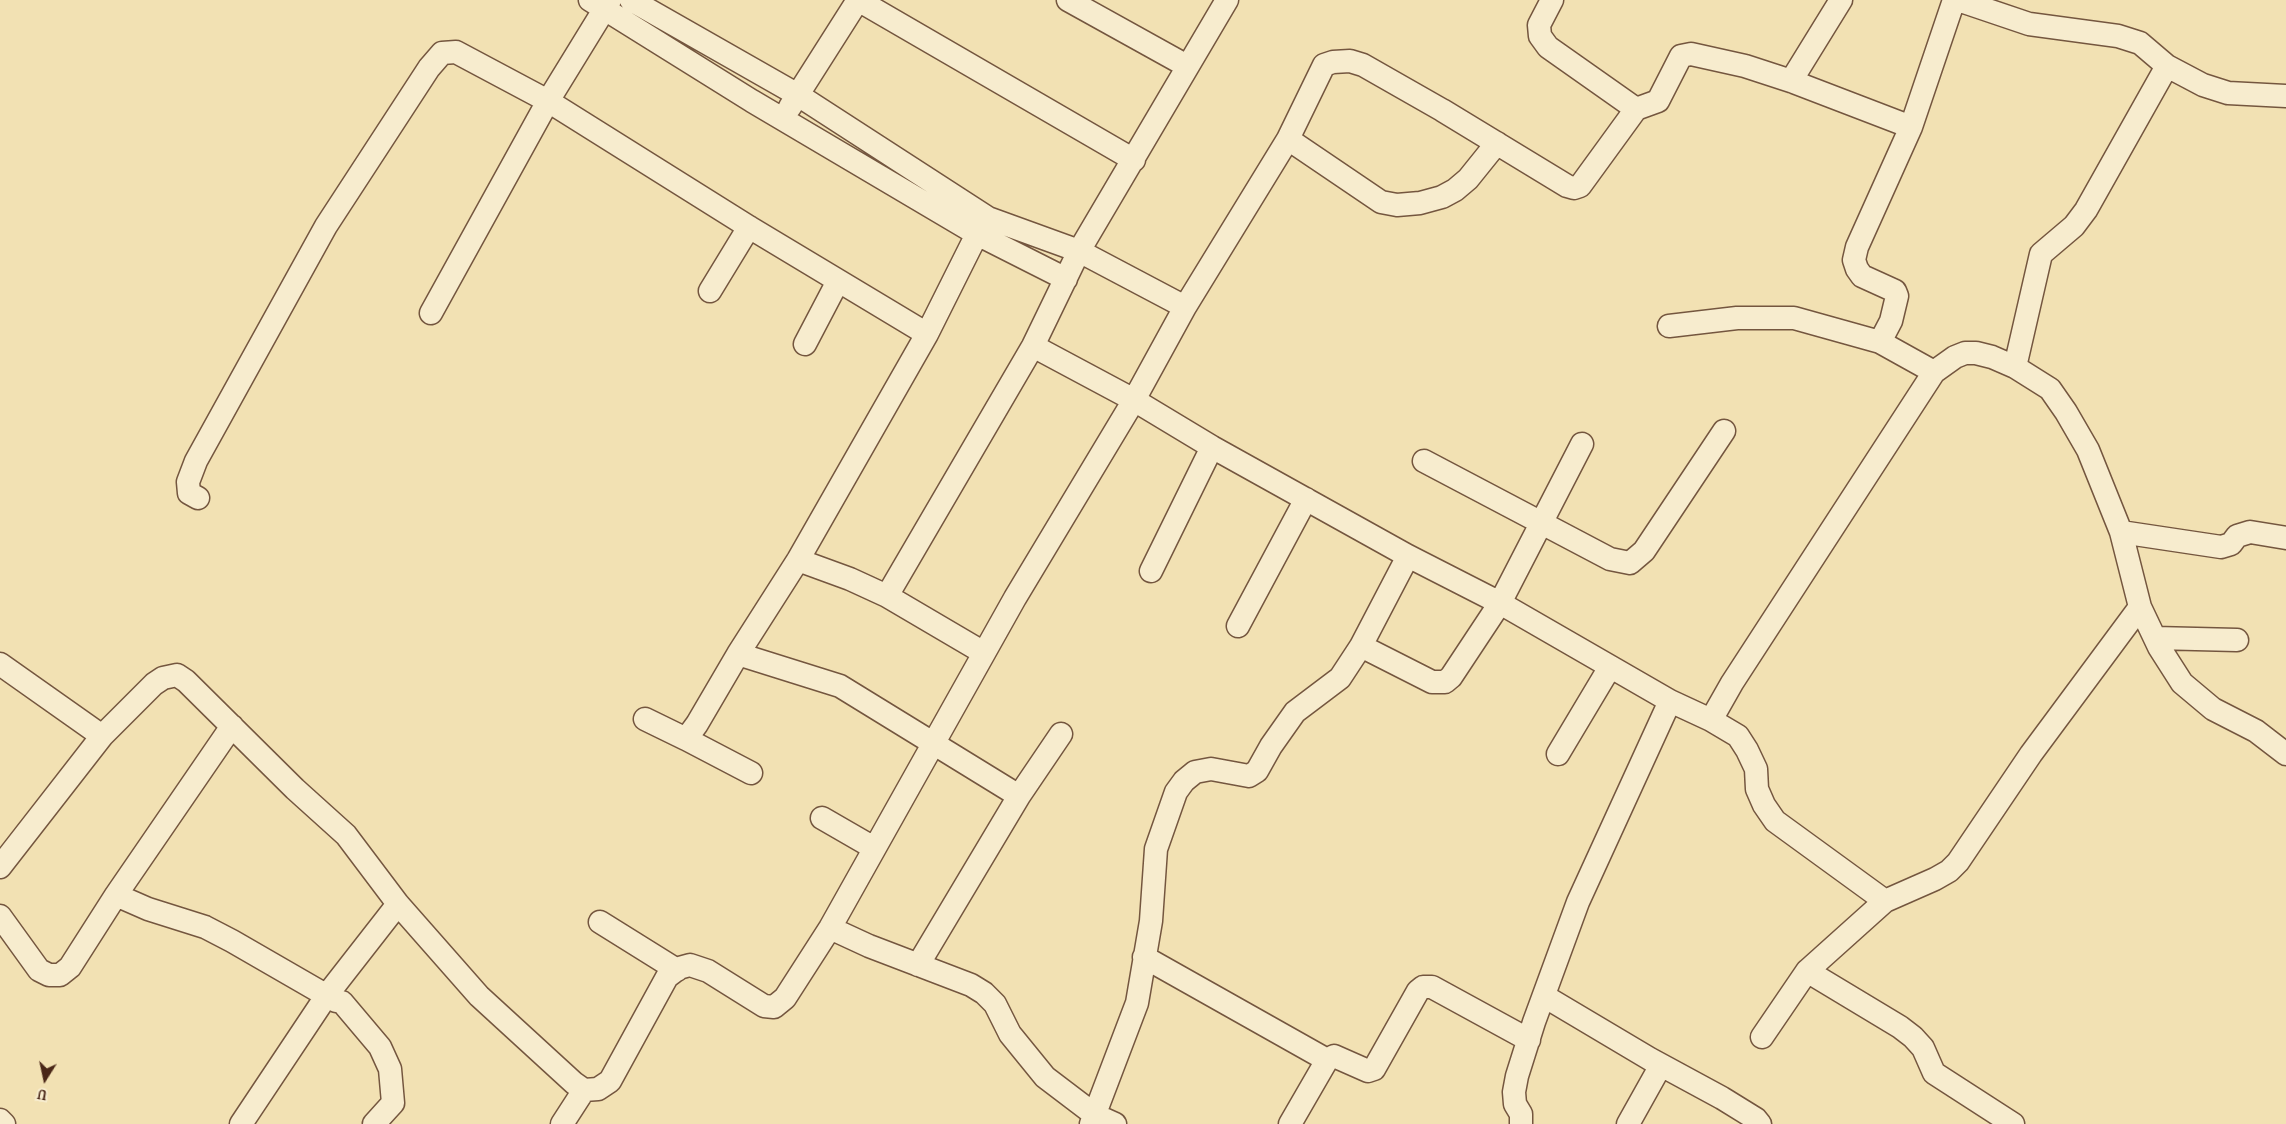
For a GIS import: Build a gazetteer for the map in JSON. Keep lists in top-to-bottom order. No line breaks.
{"north":"bottom"}
